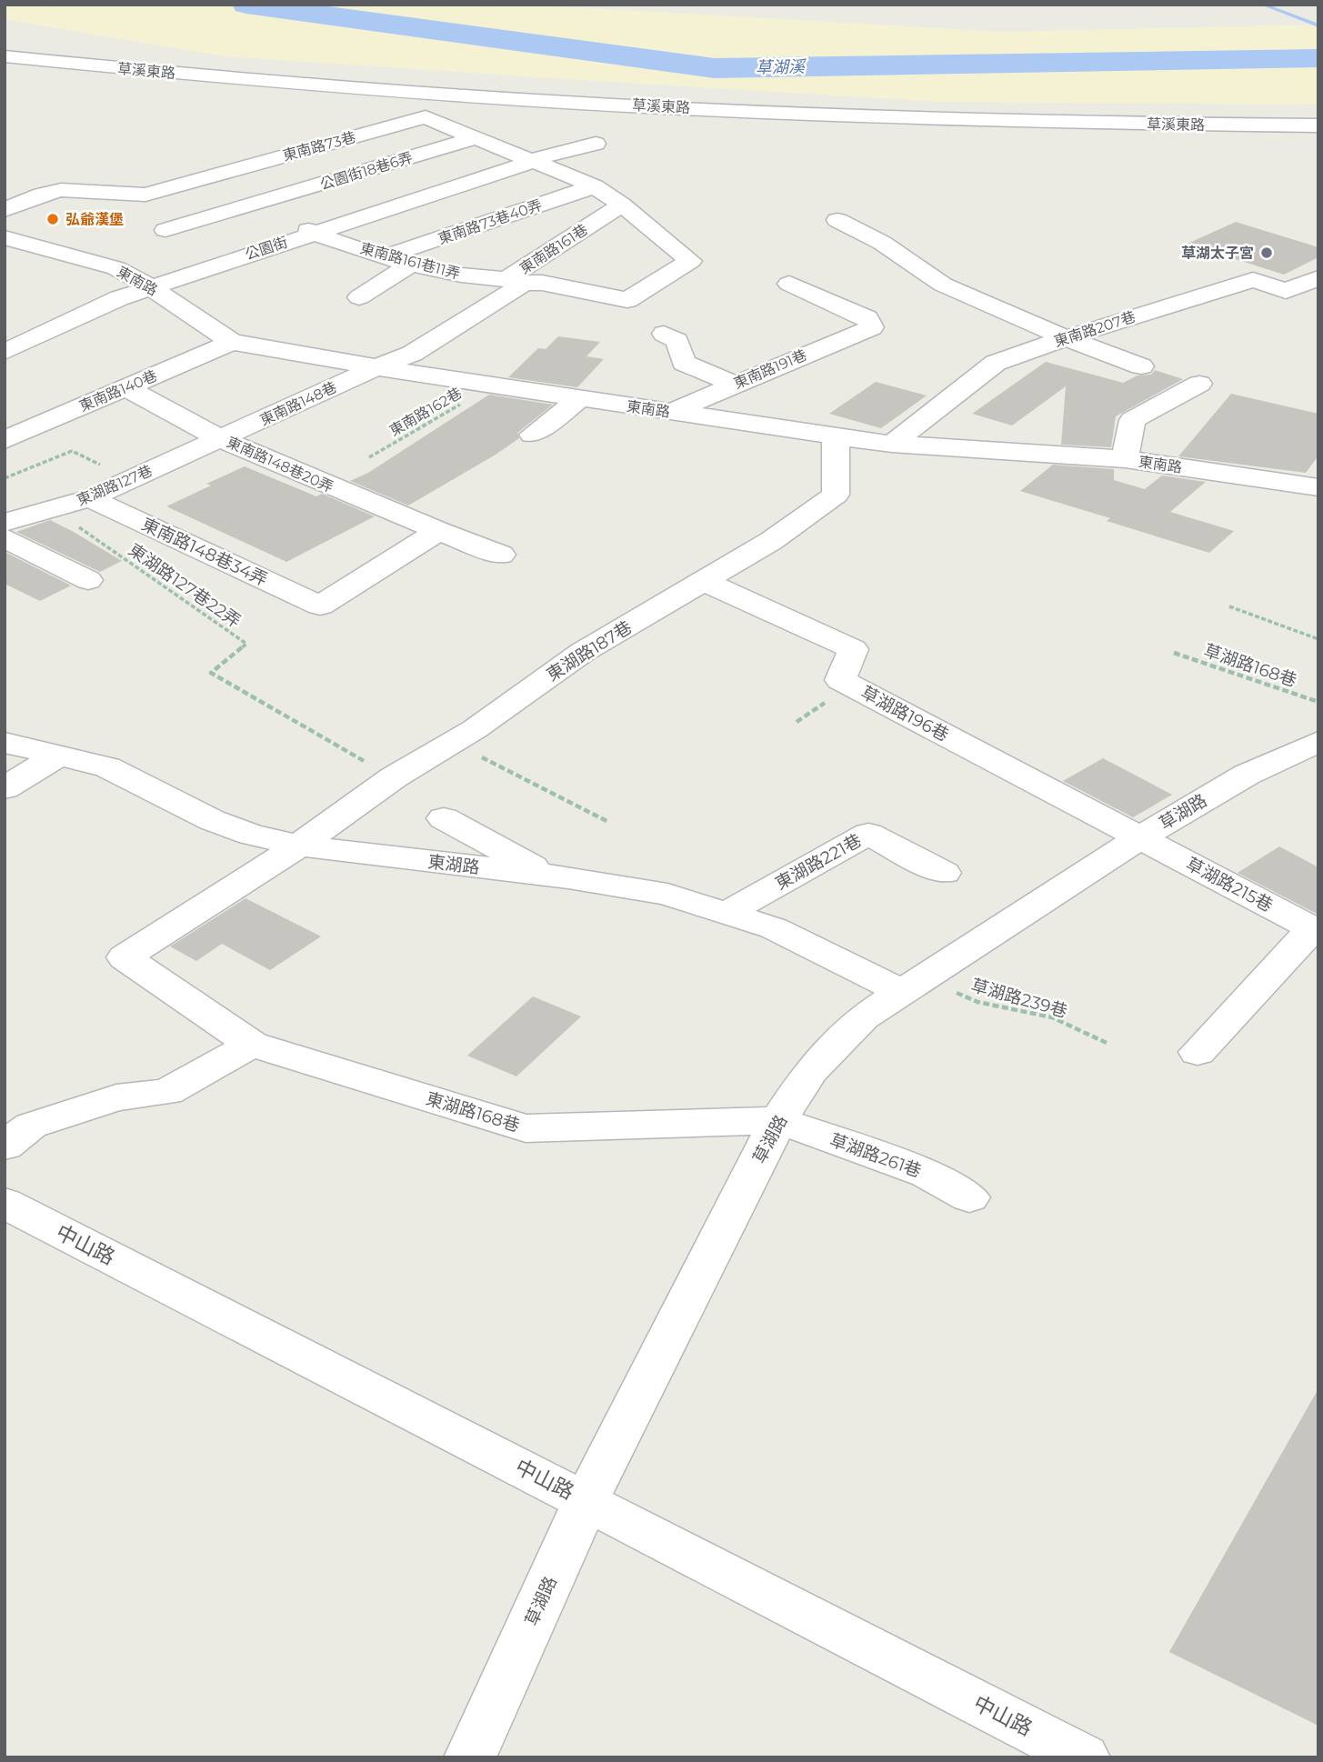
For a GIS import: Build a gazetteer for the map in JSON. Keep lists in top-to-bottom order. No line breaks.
{"streets":{"street":["草溪東路","東南路73巷","公園街18巷6弄","東南路73巷40弄","公園街","東南路161巷","東南路161巷11弄","東南路","東南路207巷","東南路191巷","東南路140巷","東南路148巷","東南路148巷20弄","東湖路127巷","東南路148巷34弄","東湖路187巷","草湖路196巷","草湖路","東湖路221巷","東湖路","草湖路215巷","東湖路168巷","草湖路261巷","中山路"],"path":["東南路162巷","東湖路127巷22弄","草湖路168巷","草湖路239巷"]},"crossings":[["東南路73巷","東南路161巷11弄"],["公園街18巷6弄","東南路161巷11弄"],["東南路73巷40弄","東南路161巷11弄"],["公園街","東南路161巷11弄"],["公園街","東南路"],["東南路161巷","東南路161巷11弄"],["東南路161巷","東南路"],["東南路161巷","東南路148巷"],["東南路","東南路207巷"],["東南路","東南路191巷"],["東南路","東南路140巷"],["東南路","東南路148巷"],["東南路","東南路162巷"],["東南路","東湖路187巷"],["東南路140巷","東南路148巷20弄"],["東南路148巷","東南路148巷20弄"],["東南路148巷","東湖路127巷"],["東南路148巷20弄","東湖路127巷"],["東南路148巷20弄","東南路148巷34弄"],["東湖路127巷","東南路148巷34弄"],["東湖路127巷","東湖路127巷22弄"],["東湖路127巷22弄","東湖路187巷"],["東湖路187巷","草湖路196巷"],["東湖路187巷","東湖路"],["東湖路187巷","東湖路168巷"],["草湖路196巷","草湖路"],["草湖路196巷","草湖路215巷"],["草湖路","東湖路"],["草湖路","草湖路215巷"],["草湖路","草湖路239巷"],["草湖路","東湖路168巷"],["草湖路","草湖路261巷"],["草湖路","中山路"],["東湖路221巷","東湖路"],["東湖路","草湖路239巷"],["東湖路","東湖路168巷"],["東湖路168巷","草湖路261巷"]],"water":["草湖溪"],"places":["弘爺漢堡","草湖太子宮"]}
